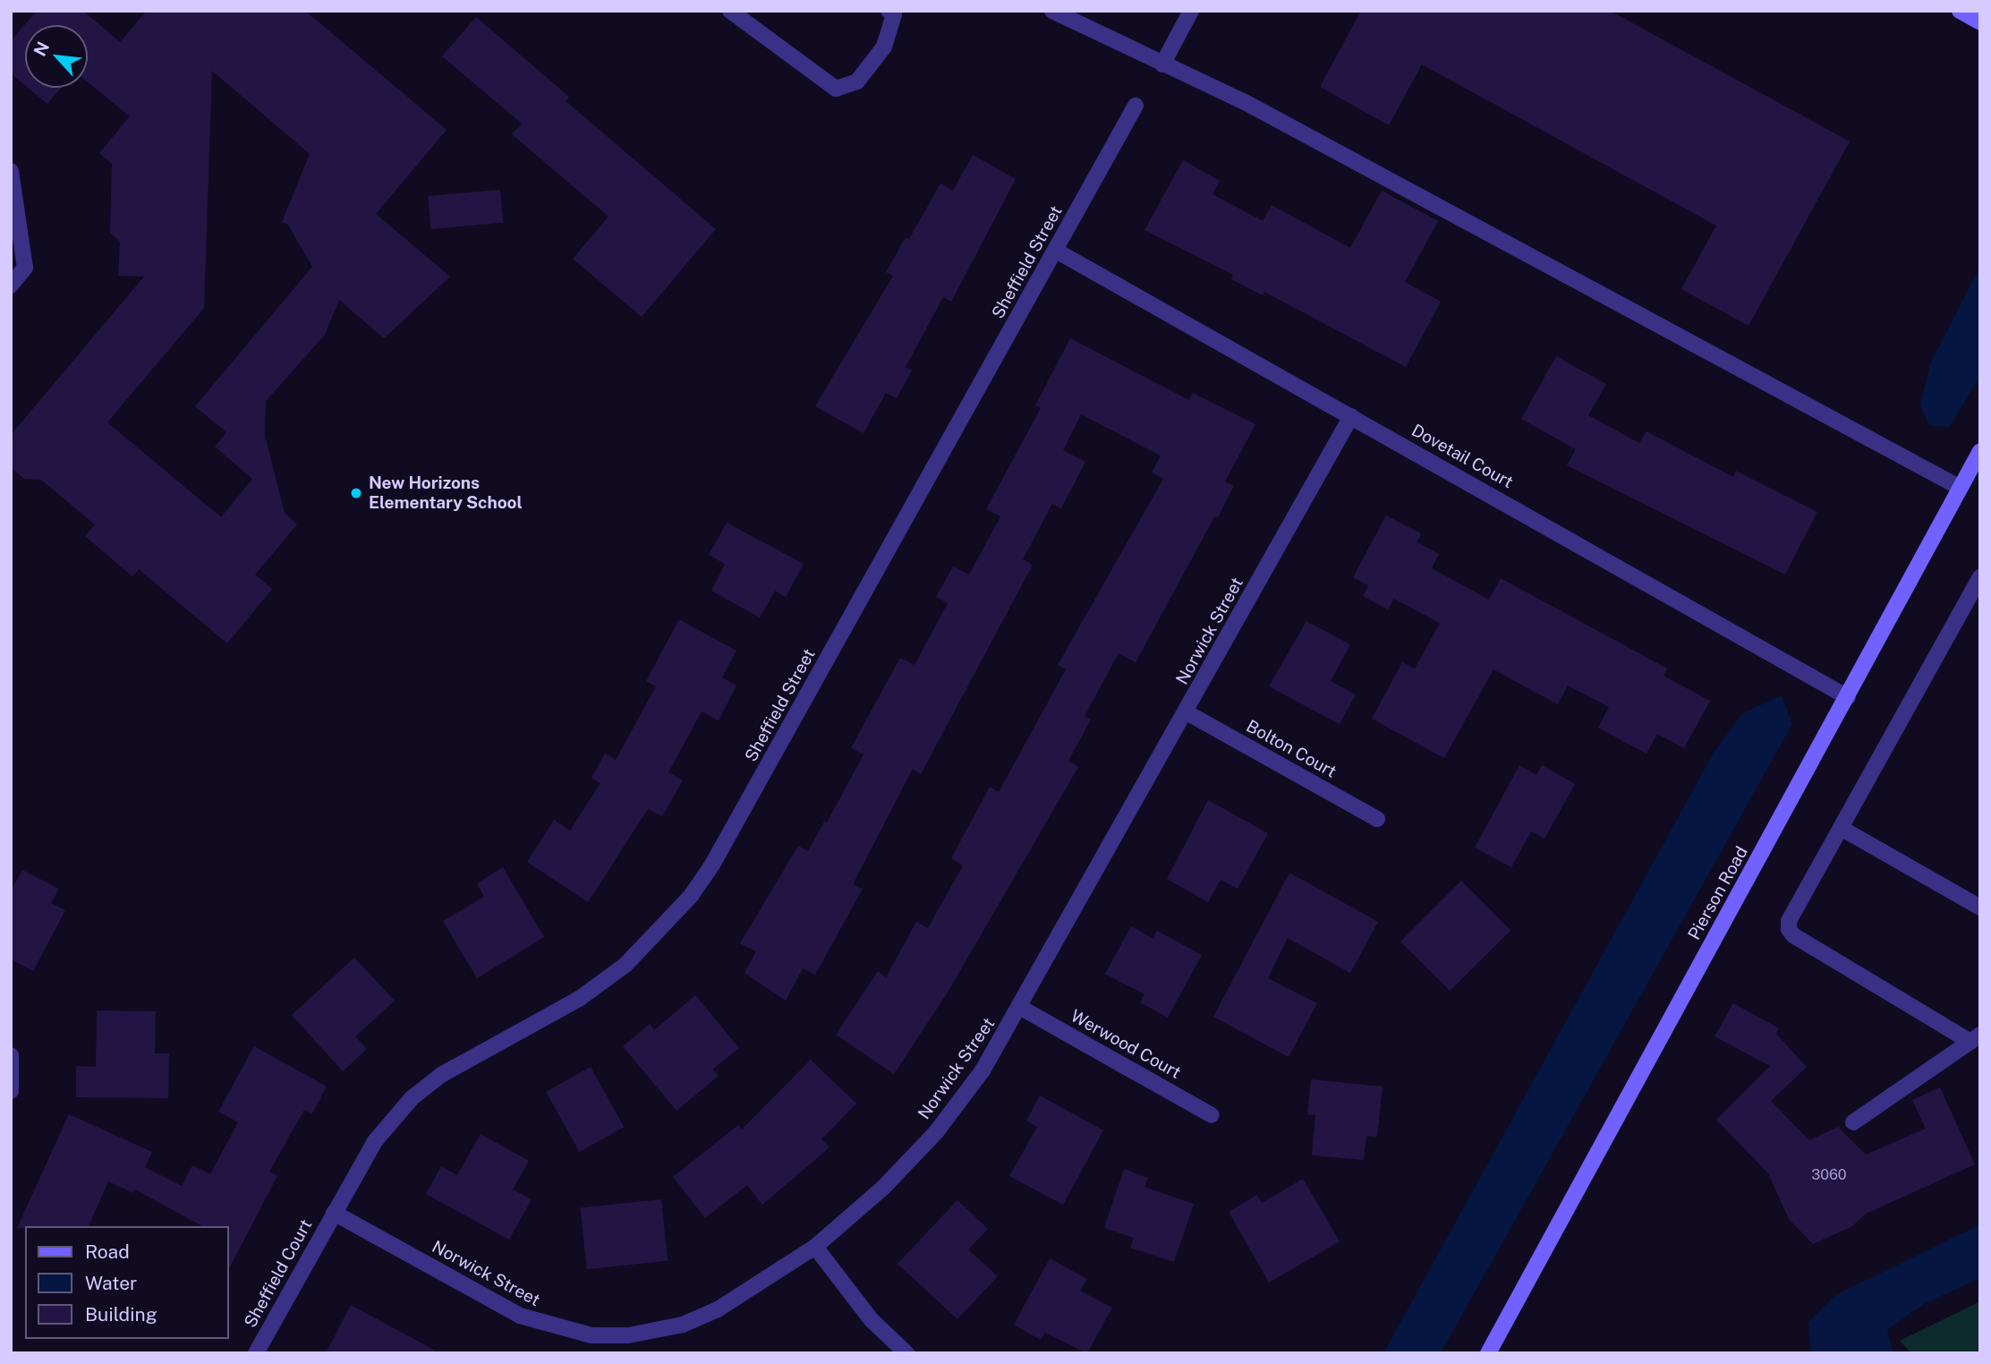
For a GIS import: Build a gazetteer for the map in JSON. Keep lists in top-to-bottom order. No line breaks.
{"streets":{"street":["Sheffield Street","Dovetail Court","Norwick Street","Bolton Court","Pierson Road","Werwood Court","Sheffield Court"]},"crossings":[["Sheffield Street","Dovetail Court"],["Sheffield Street","Norwick Street"],["Sheffield Street","Sheffield Court"],["Dovetail Court","Norwick Street"],["Dovetail Court","Pierson Road"],["Norwick Street","Bolton Court"],["Norwick Street","Werwood Court"],["Norwick Street","Sheffield Court"]],"places":["New Horizons Elementary School"],"house_numbers":["3060"],"legend":["Road","Water","Building"],"north":"top left"}
